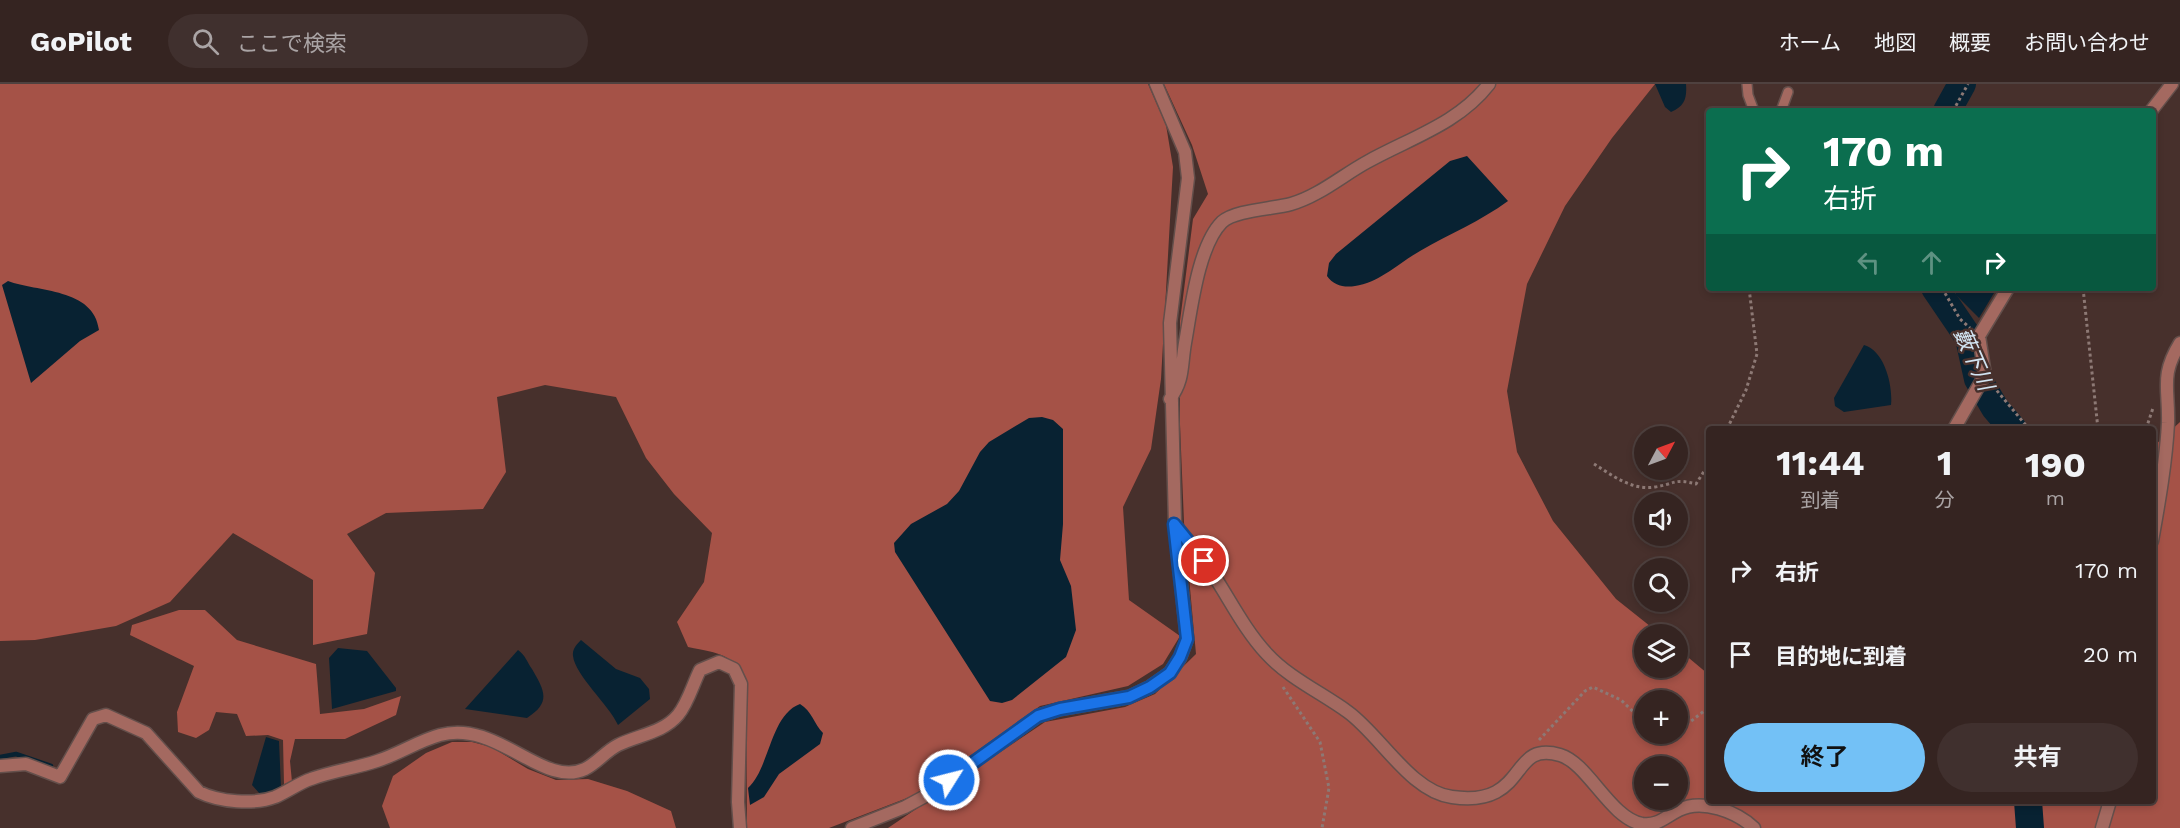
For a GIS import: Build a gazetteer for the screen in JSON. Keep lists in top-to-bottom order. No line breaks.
{"water":["藪下川"],"north":"top right","page":{"header":"GoPilot","search":"ここで検索","nav":["ホーム","地図","概要","お問い合わせ"],"turn":["170 m","右折"],"map_buttons":["+","−"],"eta":["11:44","到着","1","分","190","m"],"list":[{"name":"右折","value":"170 m"},{"name":"目的地に到着","value":"20 m"}],"buttons":["終了","共有"]}}
